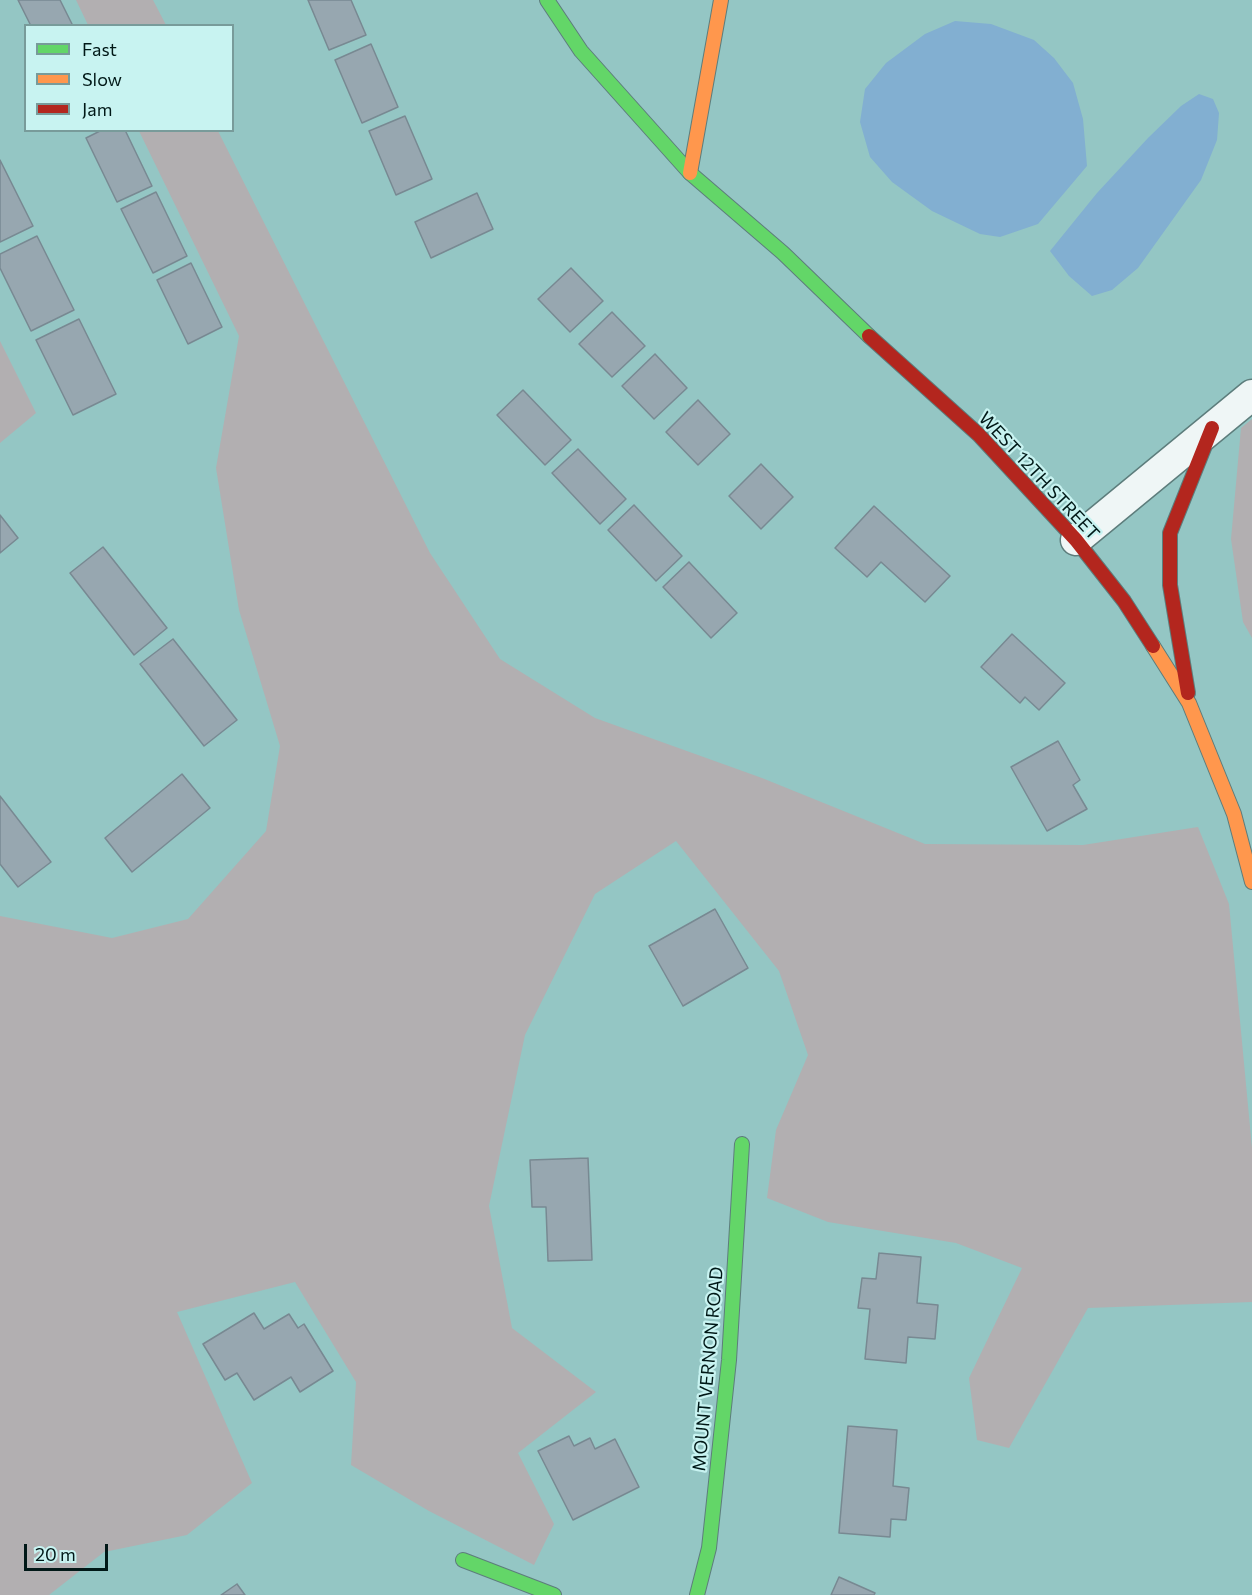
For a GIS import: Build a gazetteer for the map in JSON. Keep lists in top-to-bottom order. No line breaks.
{"streets":{"main road":["WEST 12TH STREET","MOUNT VERNON ROAD"]},"legend":["Fast","Slow","Jam"],"scale_bar":"20 m"}
